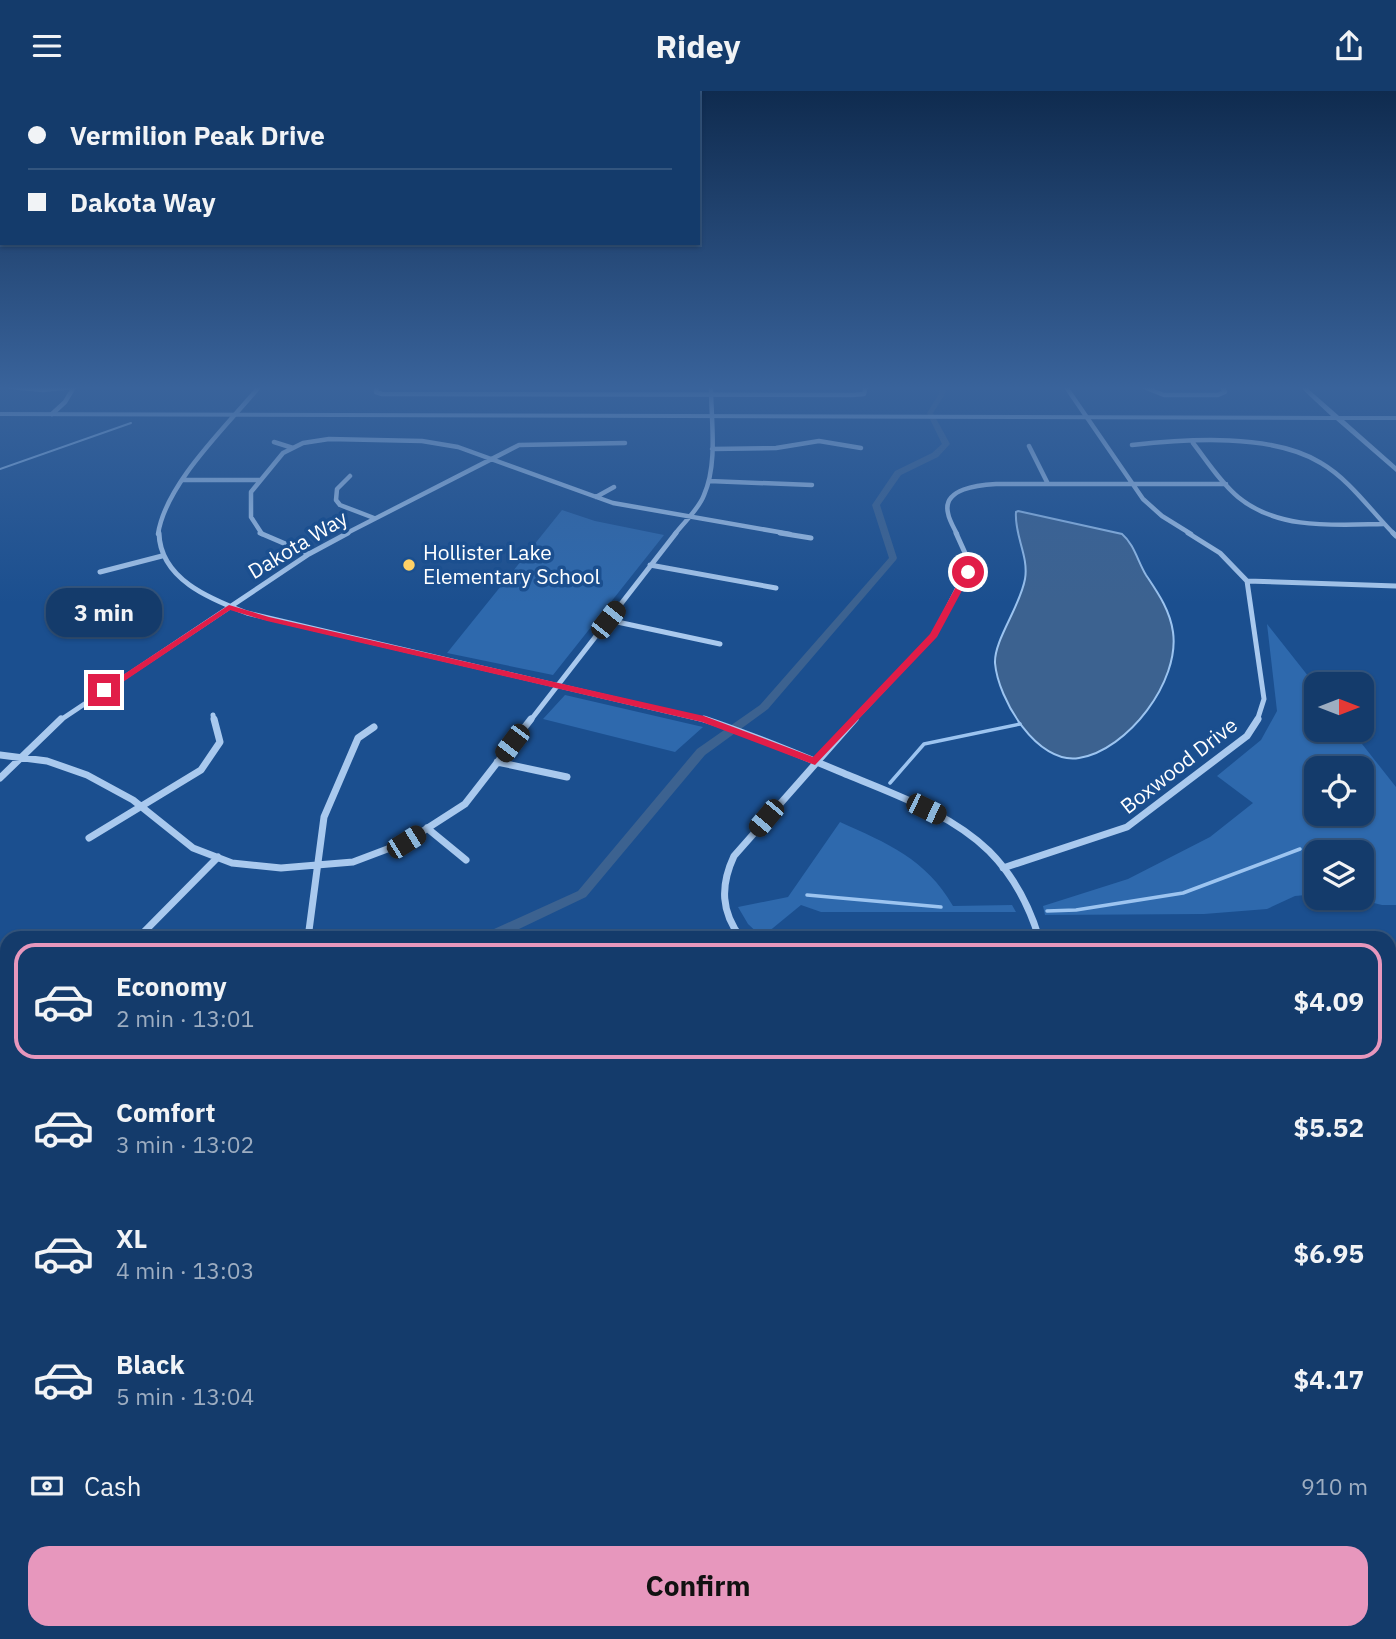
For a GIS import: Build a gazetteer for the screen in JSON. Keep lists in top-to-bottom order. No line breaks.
{"streets":{"street":["Dakota Way","Boxwood Drive"]},"places":["Hollister Lake Elementary School"],"north":"right","page":{"header":"Ridey","banner":["Vermilion Peak Drive","Dakota Way"],"bubble":"3 min","list":[{"name":"Economy","note":"2 min · 13:01","value":"$4.09"},{"name":"Comfort","note":"3 min · 13:02","value":"$5.52"},{"name":"XL","note":"4 min · 13:03","value":"$6.95"},{"name":"Black","note":"5 min · 13:04","value":"$4.17"}],"pay":["Cash","910 m"],"buttons":"Confirm"}}
